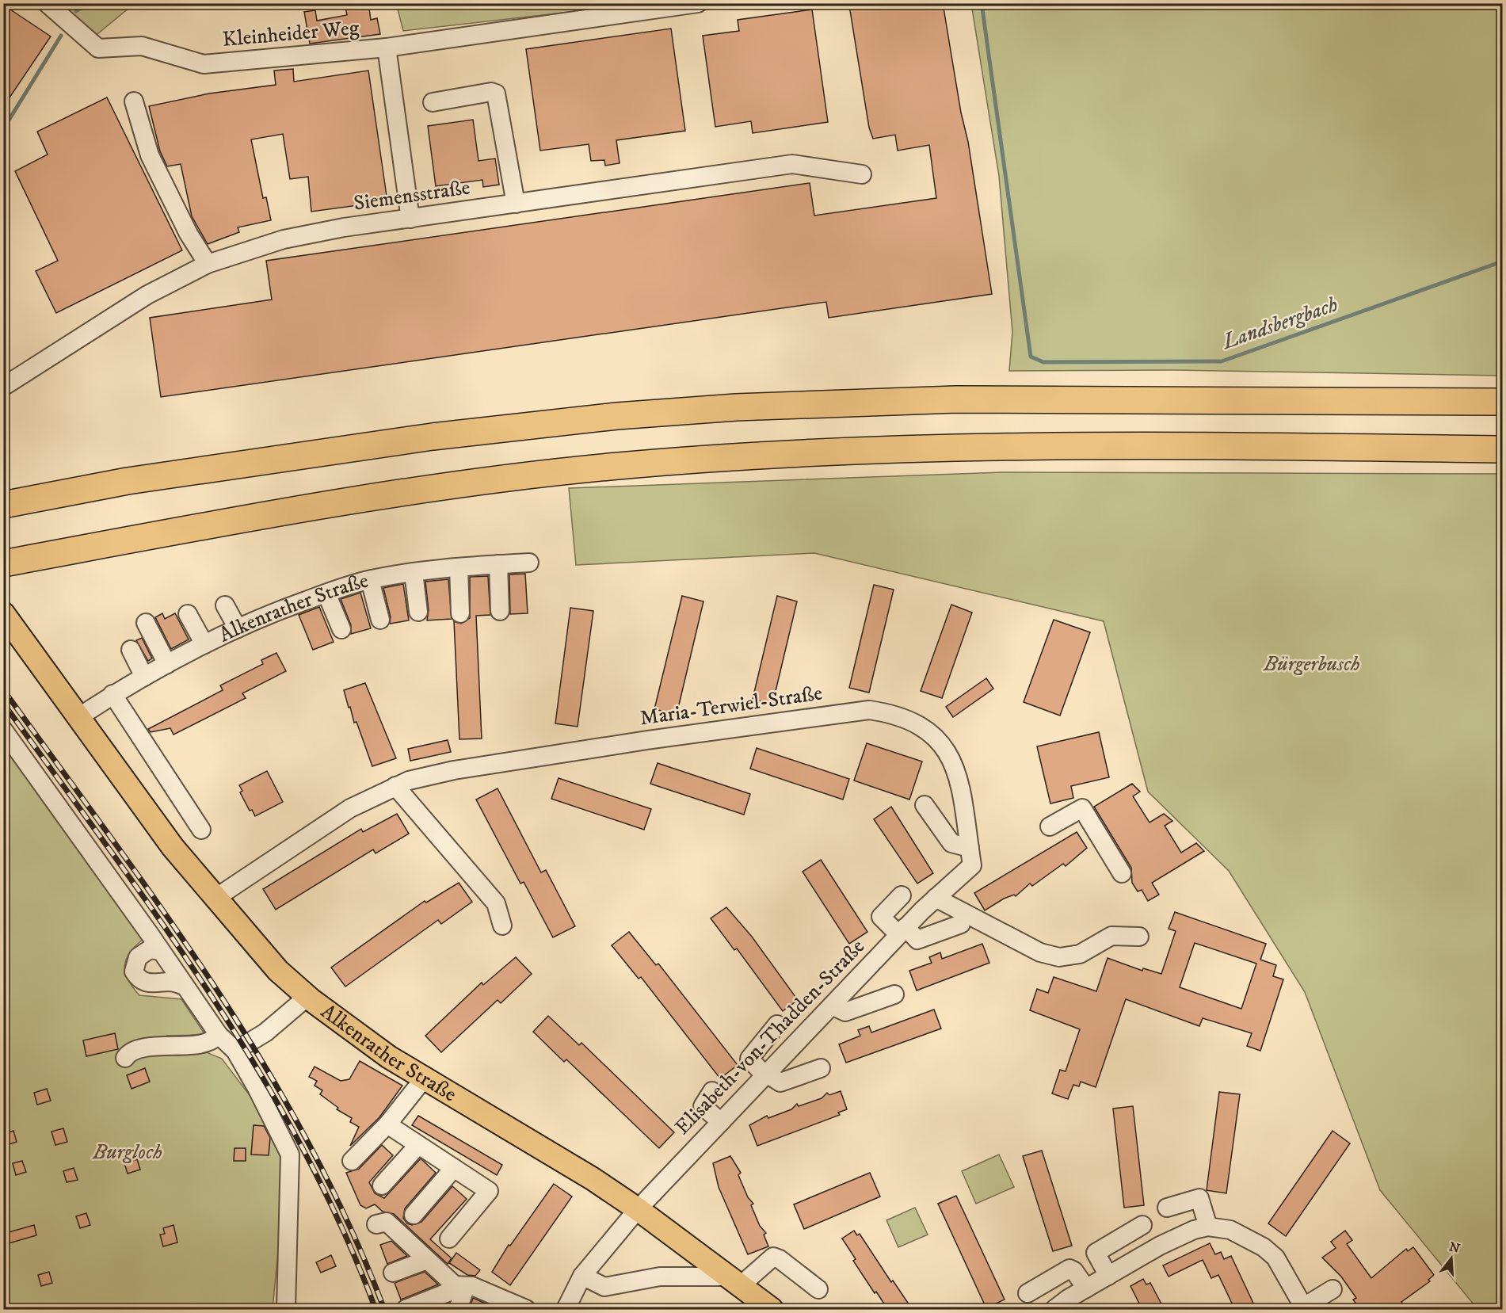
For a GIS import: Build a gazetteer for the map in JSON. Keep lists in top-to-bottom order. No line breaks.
{"streets":{"main road":["Alkenrather Straße"],"street":["Kleinheider Weg","Siemensstraße","Maria-Terwiel-Straße","Elisabeth-von-Thadden-Straße"]},"crossings":[["Kleinheider Weg","Siemensstraße"],["Alkenrather Straße","Maria-Terwiel-Straße"],["Alkenrather Straße","Elisabeth-von-Thadden-Straße"],["Maria-Terwiel-Straße","Elisabeth-von-Thadden-Straße"]],"water":["Landsbergbach"],"parks":["Bürgerbusch","Burgloch"],"north":"top"}
